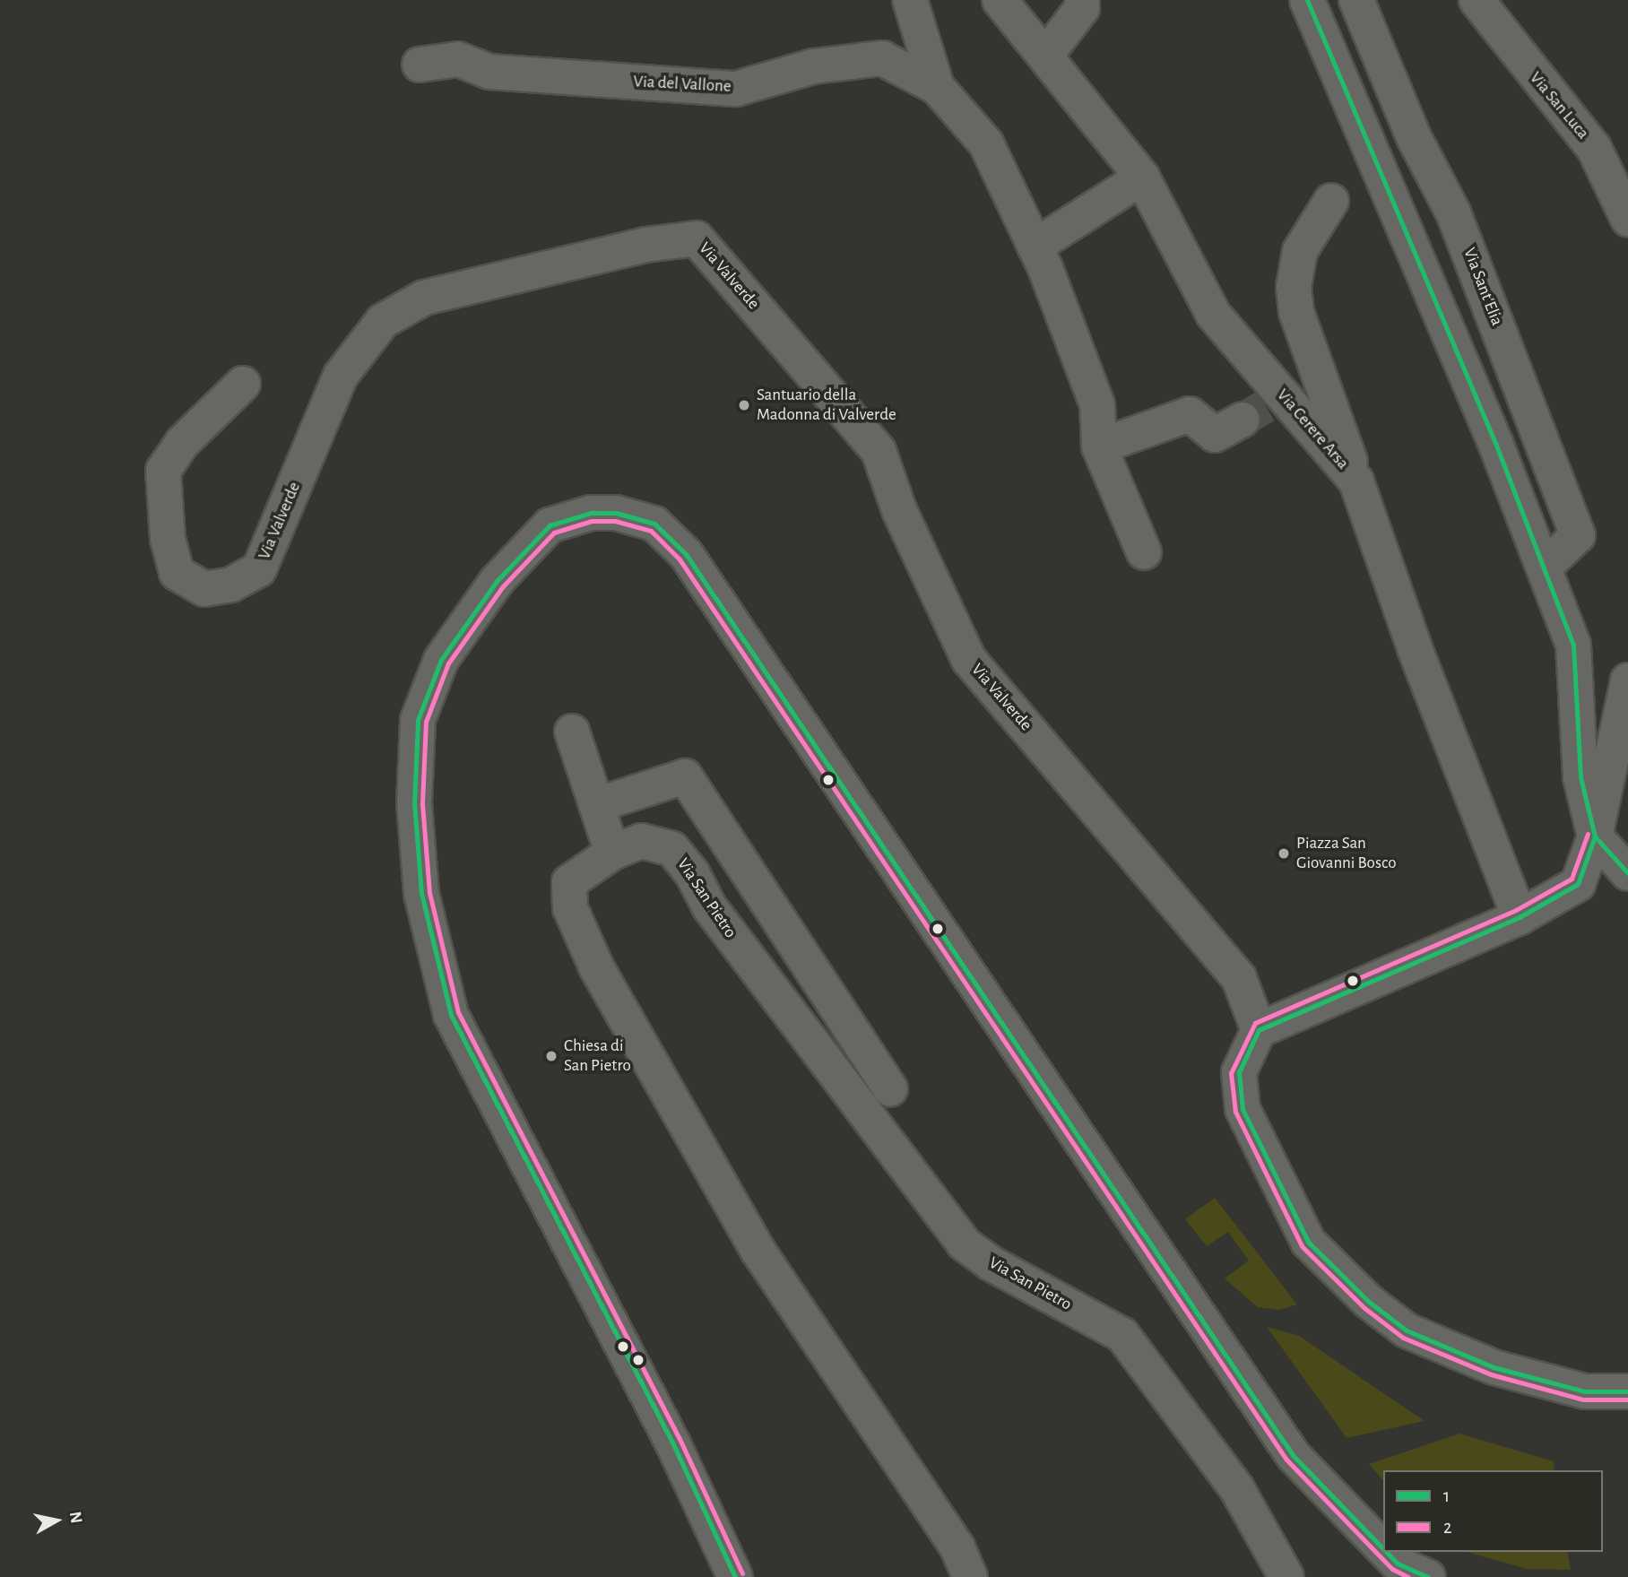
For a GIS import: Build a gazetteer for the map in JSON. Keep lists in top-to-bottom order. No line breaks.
{"streets":{"street":["Via del Vallone","Via San Luca","Via Valverde","Via Sant'Elia","Via Cerere Arsa","Via San Pietro"]},"places":["Santuario della Madonna di Valverde","Piazza San Giovanni Bosco","Chiesa di San Pietro"],"lines":["transit line 1","transit line 2"],"legend":["1","2"],"north":"right"}
